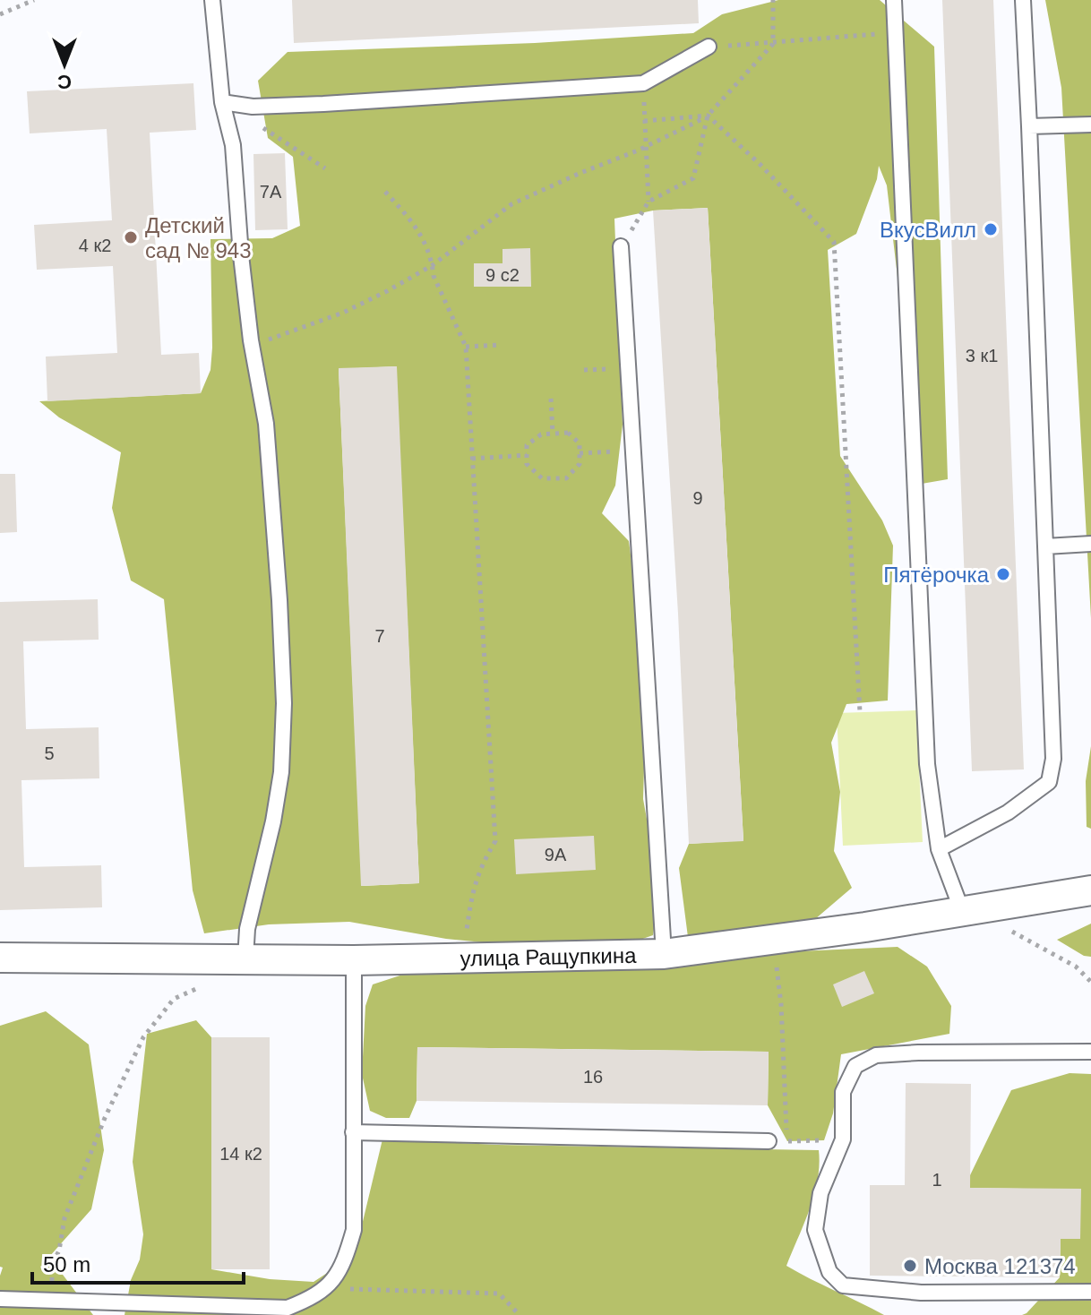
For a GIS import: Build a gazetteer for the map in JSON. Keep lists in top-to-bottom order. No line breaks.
{"streets":{"street":["улица Ращупкина"]},"places":["ВкусВилл","Детский сад № 943","Пятёрочка","Москва 121374"],"house_numbers":["7А","4 к2","9 с2","3 к1","9","7","5","9А","16","14 к2","1"],"scale_bar":"50 m","north":"bottom"}
